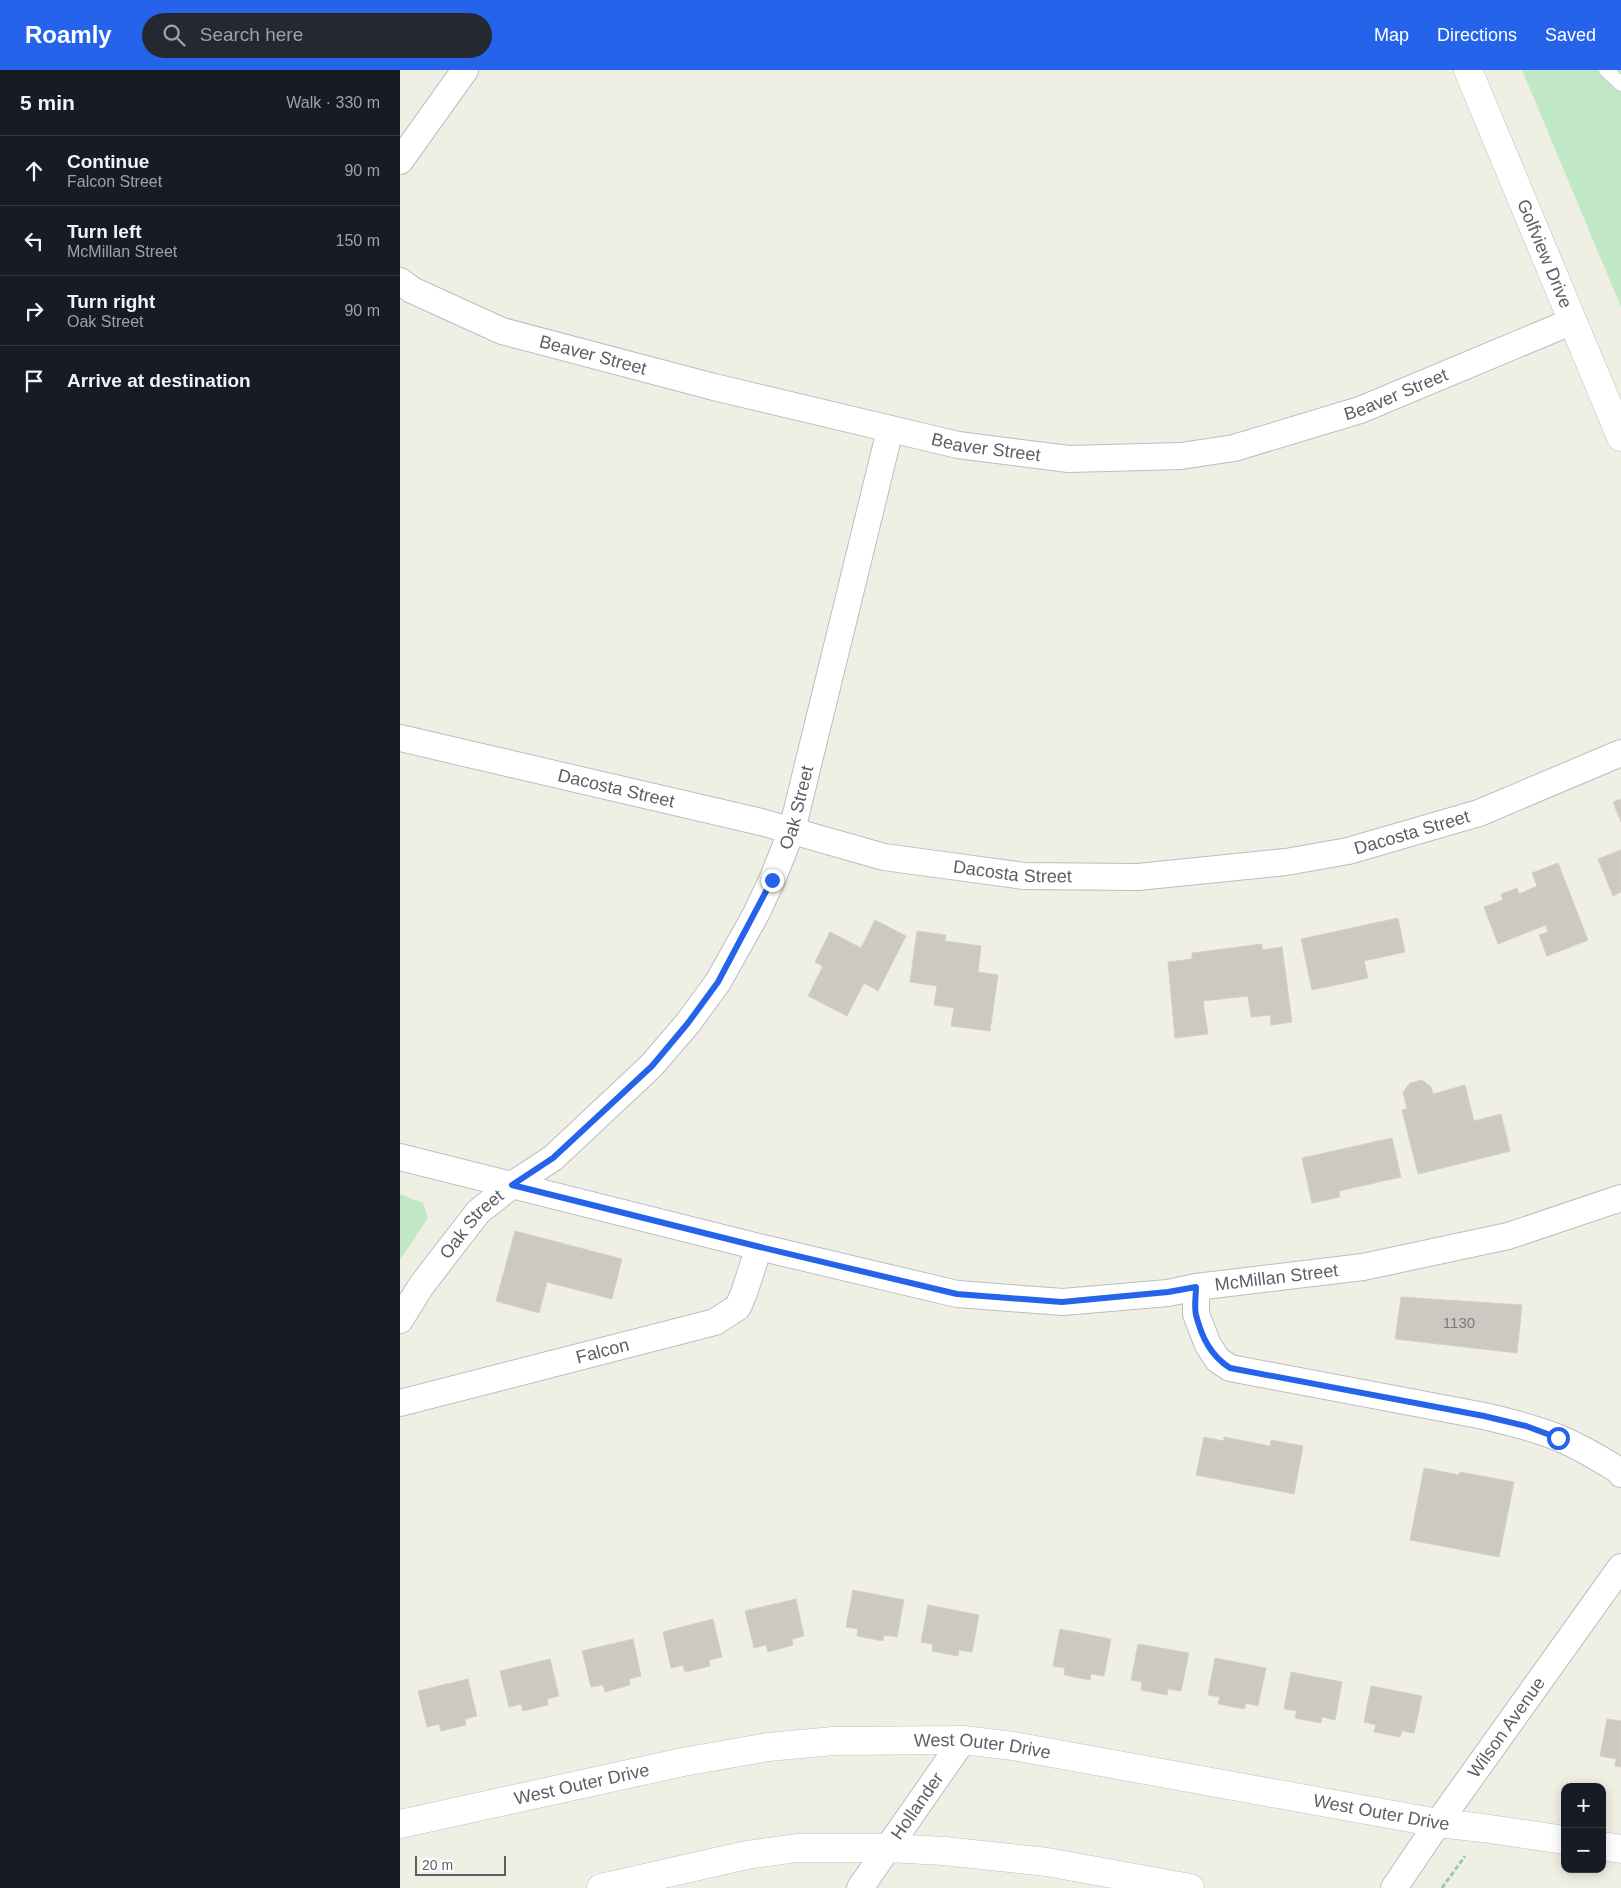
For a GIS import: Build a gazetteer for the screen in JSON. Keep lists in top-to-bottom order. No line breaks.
{"streets":{"main road":["Golfview Drive","West Outer Drive"],"street":["Beaver Street","Dacosta Street","Oak Street","McMillan Street","Falcon","Wilson Avenue","Hollander"]},"crossings":[["Golfview Drive","Beaver Street"],["Beaver Street","Oak Street"],["Dacosta Street","Oak Street"],["Oak Street","McMillan Street"],["McMillan Street","Falcon"],["Wilson Avenue","West Outer Drive"],["West Outer Drive","Hollander"]],"house_numbers":["1130"],"scale_bar":"20 m","page":{"header":"Roamly","search":"Search here","nav":["Map","Directions","Saved"],"heading":["5 min","Walk · 330 m"],"list":[["Continue","Falcon Street","90 m"],["Turn left","McMillan Street","150 m"],["Turn right","Oak Street","90 m"],"Arrive at destination"],"map_buttons":["+","−"],"scale":"20 m"}}
